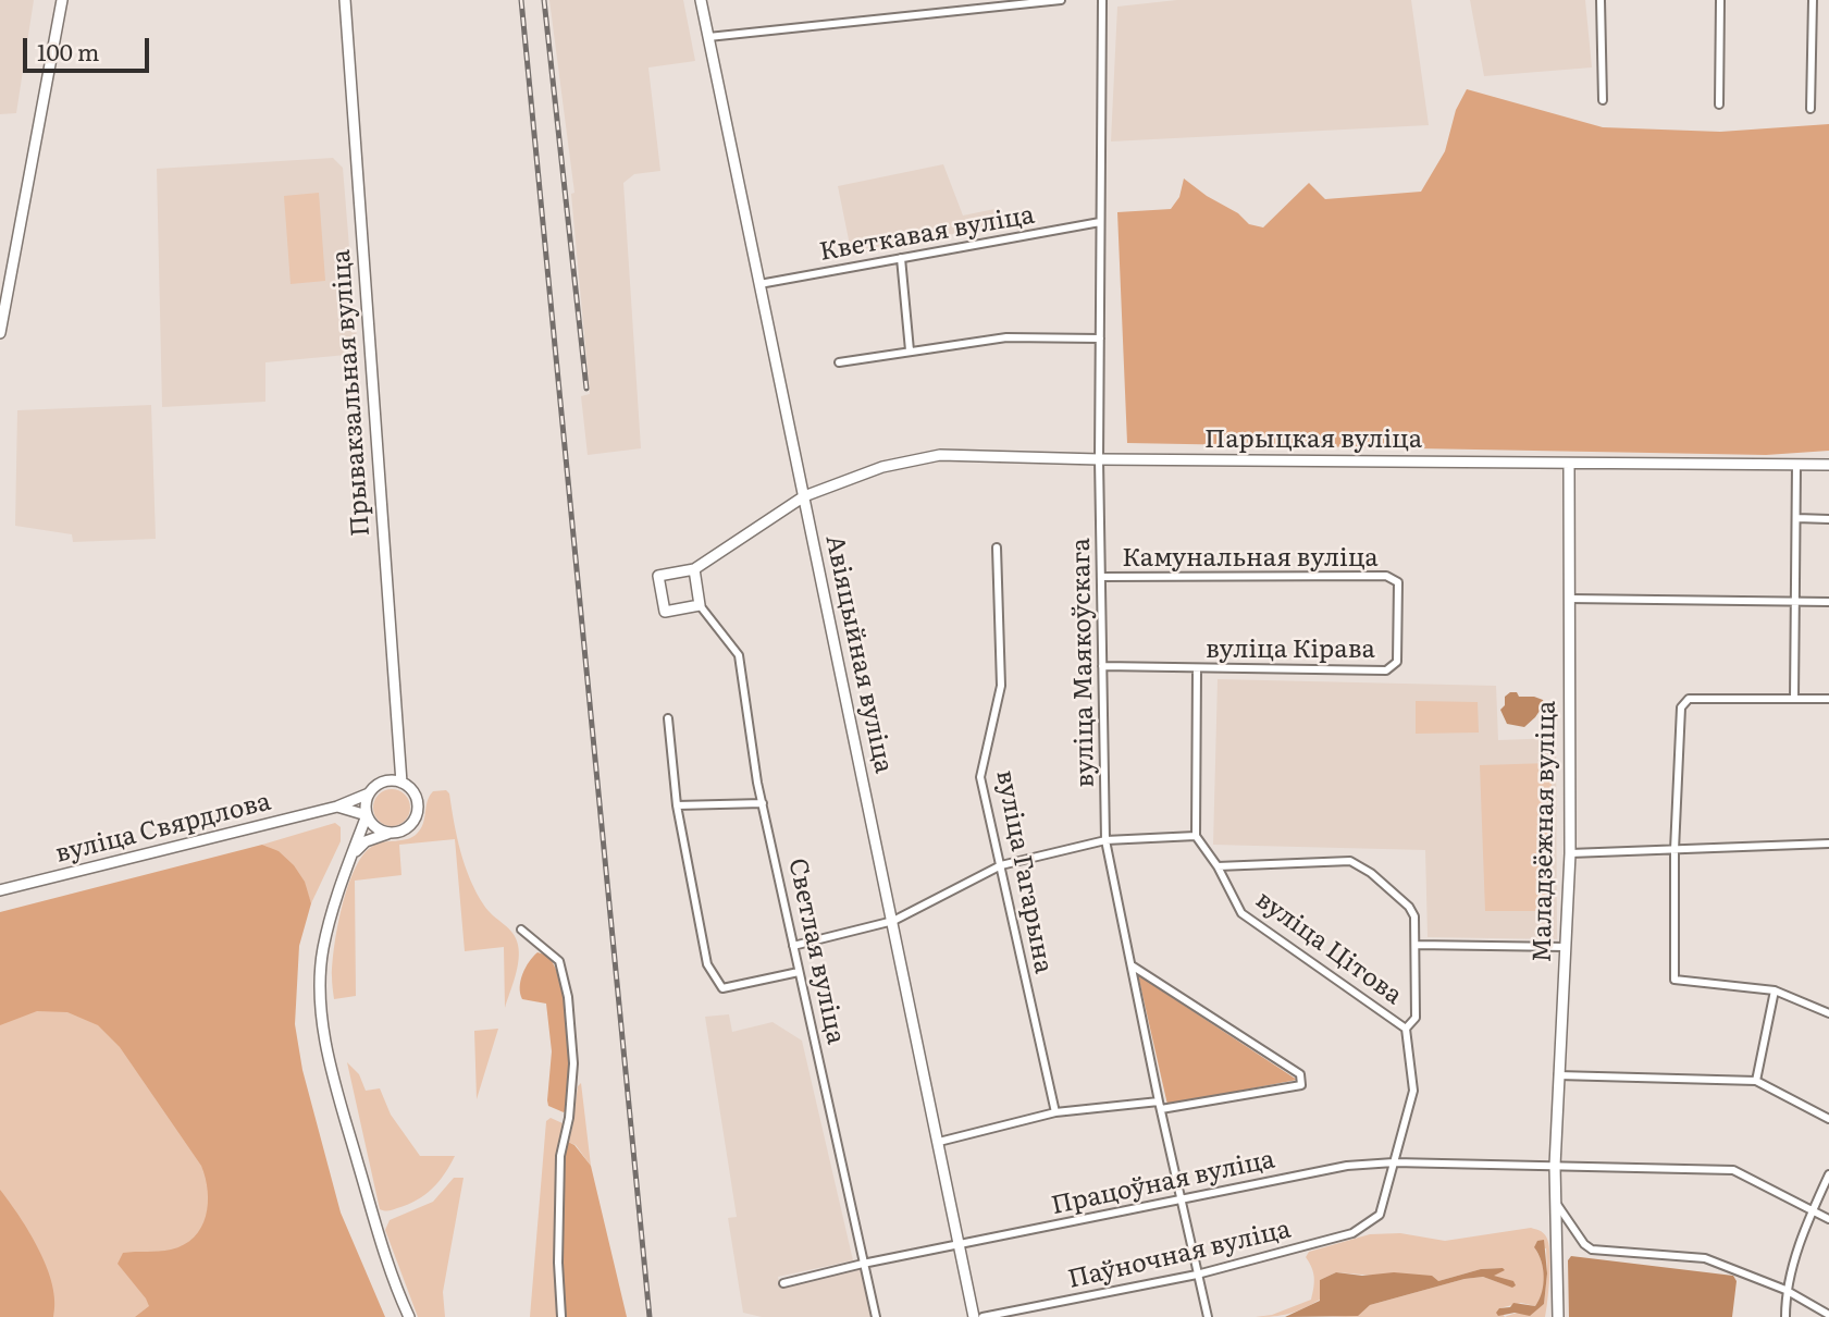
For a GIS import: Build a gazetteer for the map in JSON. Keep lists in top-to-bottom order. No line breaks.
{"streets":{"street":["Кветкавая вуліца","Прывакзальная вуліца","Парыцкая вуліца","Камунальная вуліца","вуліца Кірава","Авіяцыйная вуліца","вуліца Маякоўскага","вуліца Свярдлова","Маладзёжная вуліца","вуліца Гагарына","вуліца Цітова","Светлая вуліца","Працоўная вуліца","Паўночная вуліца"]},"crossings":[["Кветкавая вуліца","Авіяцыйная вуліца"],["Кветкавая вуліца","вуліца Маякоўскага"],["Прывакзальная вуліца","вуліца Свярдлова"],["Парыцкая вуліца","Авіяцыйная вуліца"],["Парыцкая вуліца","вуліца Маякоўскага"],["Парыцкая вуліца","Маладзёжная вуліца"],["Парыцкая вуліца","Светлая вуліца"],["Камунальная вуліца","вуліца Кірава"],["Камунальная вуліца","вуліца Маякоўскага"],["вуліца Кірава","вуліца Маякоўскага"],["Авіяцыйная вуліца","Працоўная вуліца"],["вуліца Маякоўскага","Працоўная вуліца"],["вуліца Маякоўскага","Паўночная вуліца"],["Маладзёжная вуліца","Працоўная вуліца"],["вуліца Цітова","Працоўная вуліца"],["вуліца Цітова","Паўночная вуліца"],["Светлая вуліца","Працоўная вуліца"]],"scale_bar":"100 m"}
